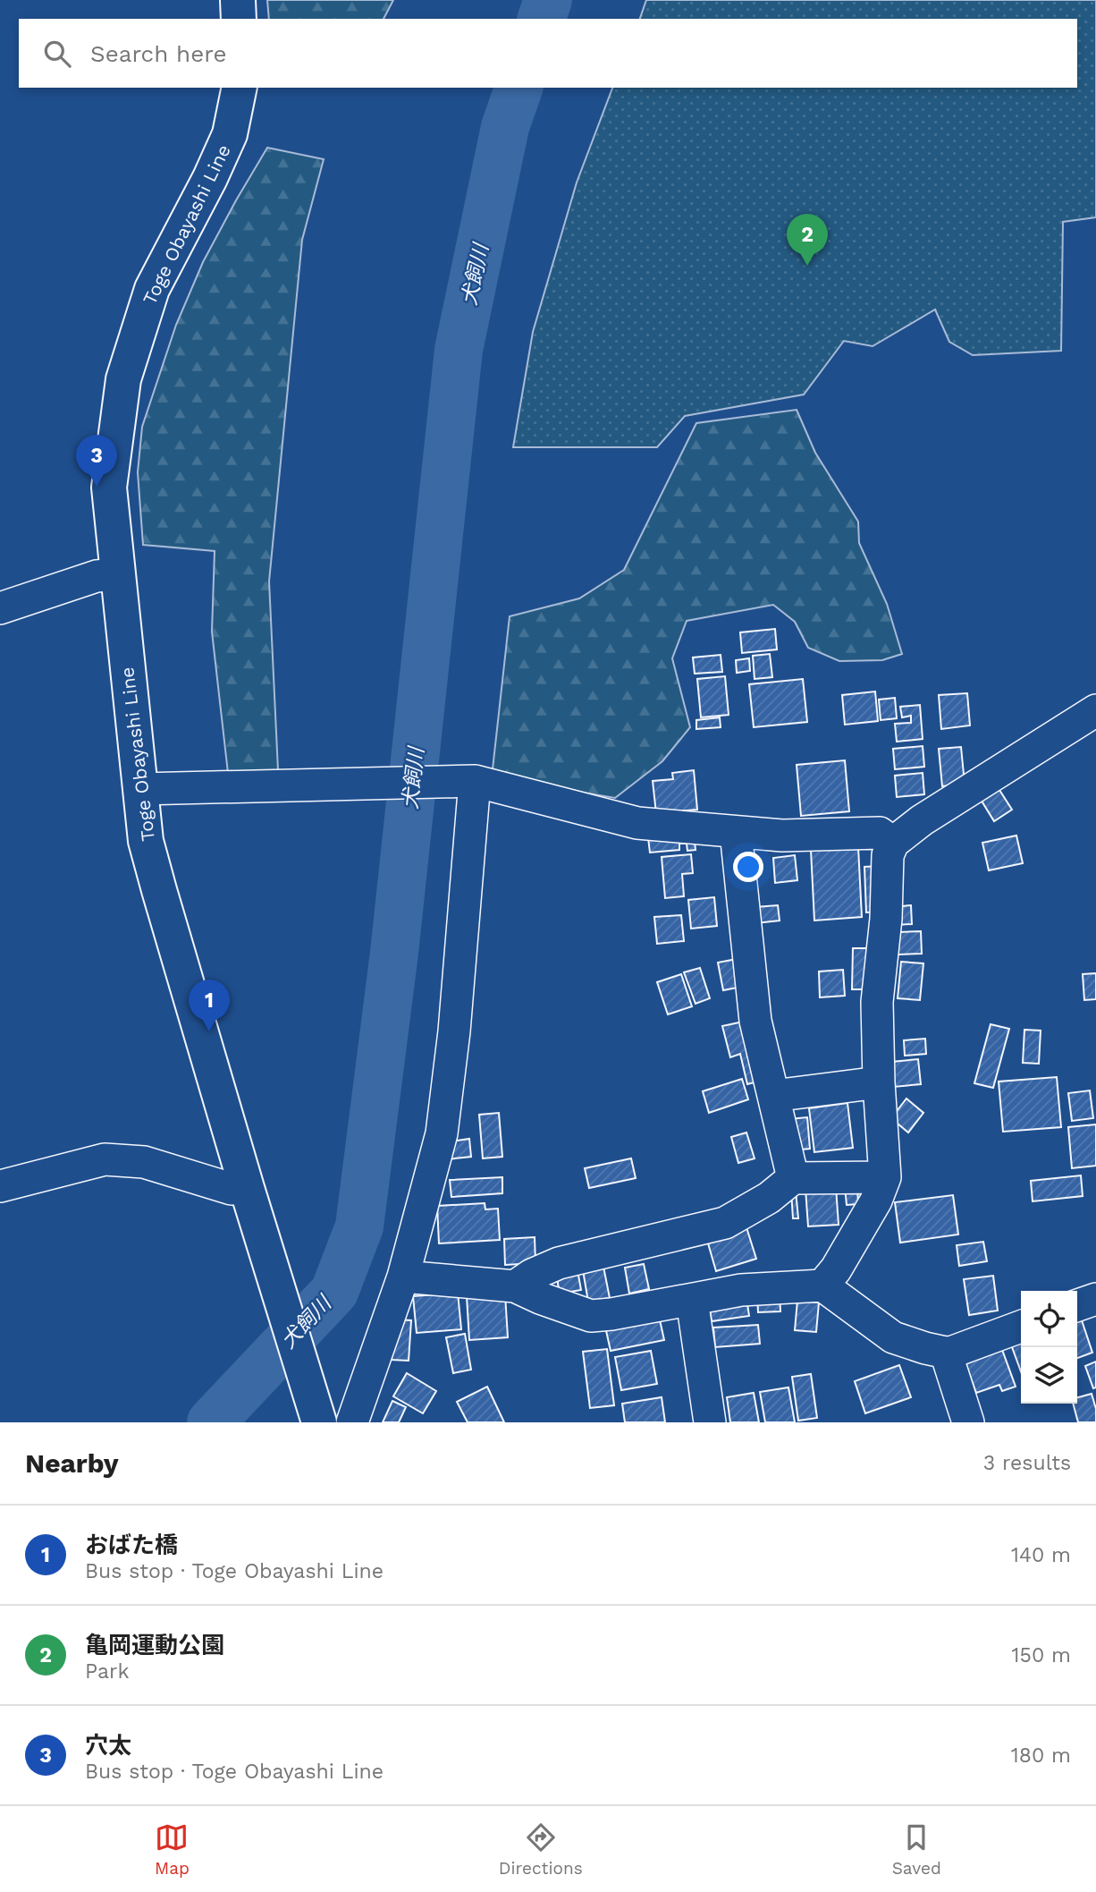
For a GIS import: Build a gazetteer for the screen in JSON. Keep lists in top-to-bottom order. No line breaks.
{"streets":{"main road":["Toge Obayashi Line"]},"water":["犬飼川"],"page":{"search":"Search here","pins":["2","3","1"],"heading":["Nearby","3 results"],"list":[{"mark":"1","name":"おばた橋","note":"Bus stop · Toge Obayashi Line","value":"140 m"},{"mark":"2","name":"亀岡運動公園","note":"Park","value":"150 m"},{"mark":"3","name":"穴太","note":"Bus stop · Toge Obayashi Line","value":"180 m"}],"nav":["Map","Directions","Saved"]}}
